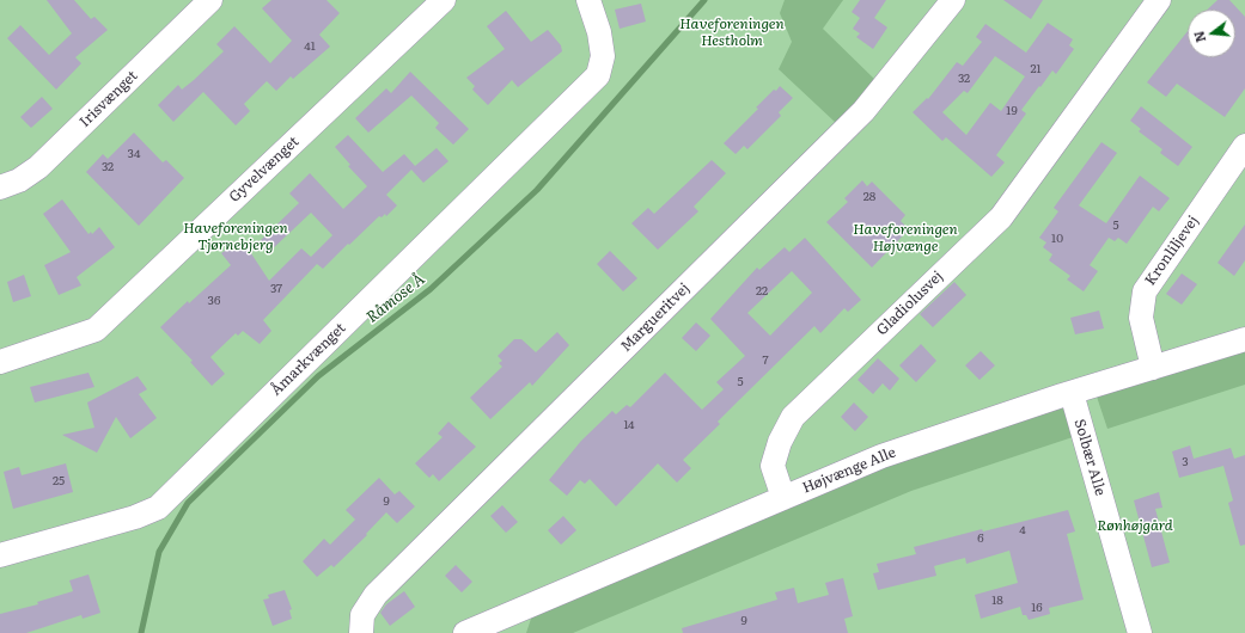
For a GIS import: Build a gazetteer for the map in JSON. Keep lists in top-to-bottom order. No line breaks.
{"streets":{"street":["Irisvænget","Gyvelvænget","Kronliljevej","Gladiolusvej","Margueritvej","Åmarkvænget","Solbær Alle","Højvænge Alle"]},"crossings":[["Kronliljevej","Højvænge Alle"],["Gladiolusvej","Højvænge Alle"],["Solbær Alle","Højvænge Alle"]],"water":["Råmose Å"],"parks":["Haveforeningen Hestholm","Haveforeningen Tjørnebjerg","Haveforeningen Højvænge","Rønhøjgård"],"house_numbers":["41","21","32","19","34","32","28","5","10","37","22","36","7","5","14","3","25","9","4","6","18","16","9"],"north":"left"}
